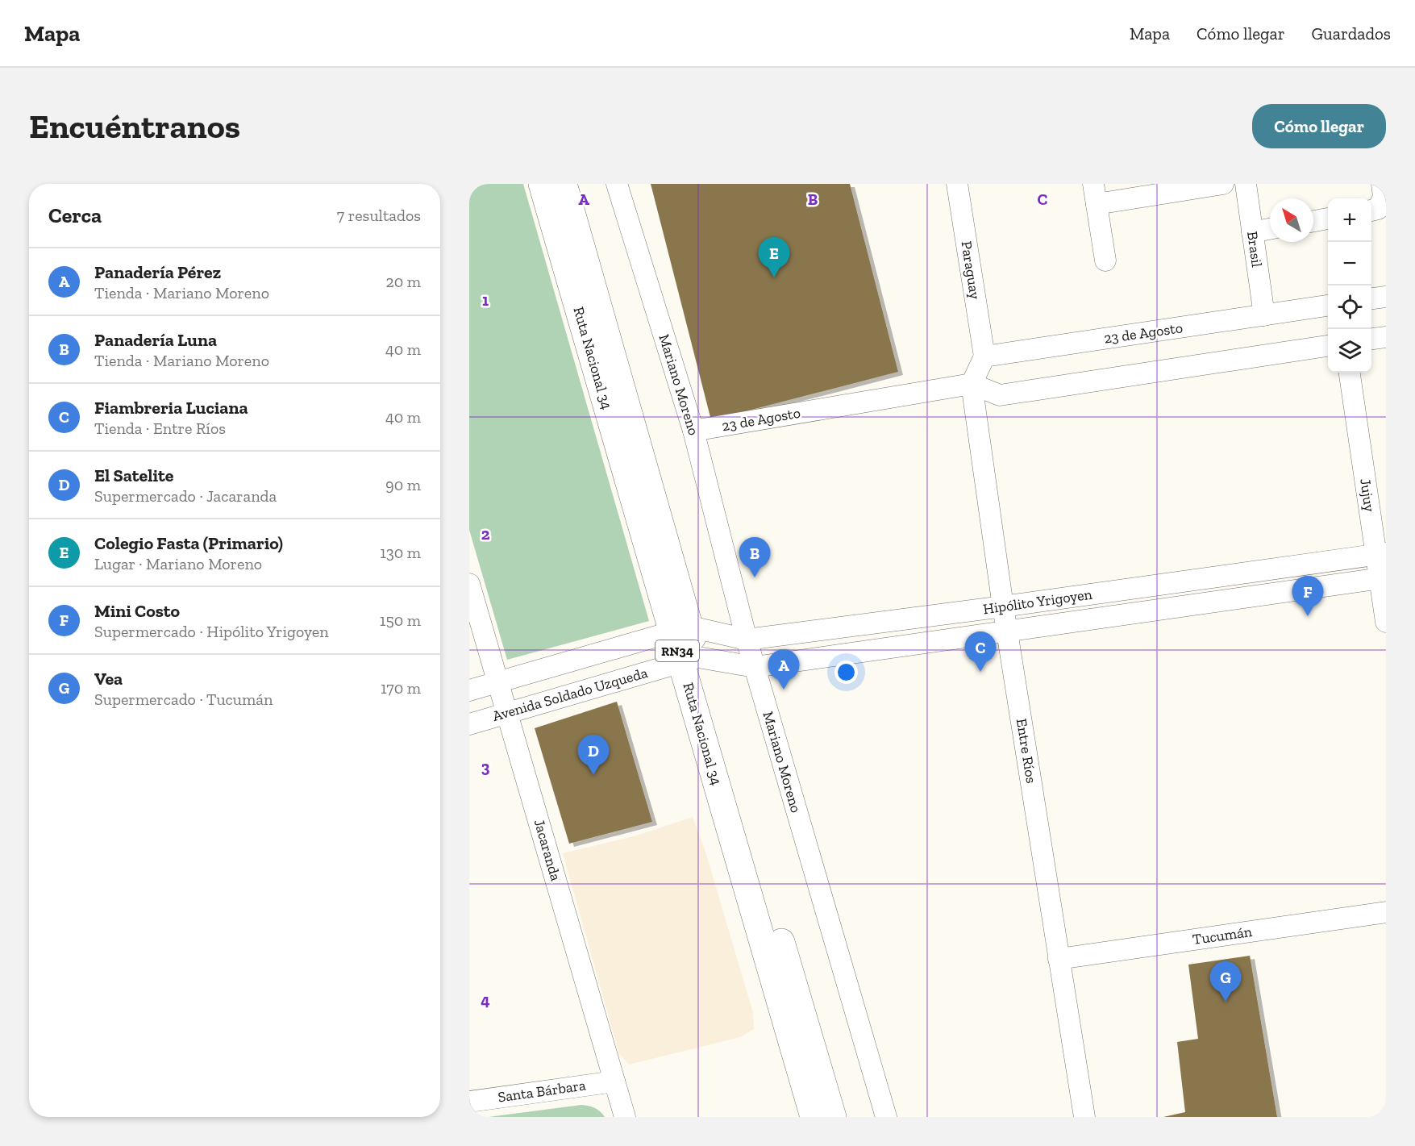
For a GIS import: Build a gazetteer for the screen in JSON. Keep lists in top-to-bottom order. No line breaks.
{"streets":{"highway":["Ruta Nacional 34","RN34"],"street":["Brasil","Paraguay","23 de Agosto","Mariano Moreno","Jujuy","Hipólito Yrigoyen","Avenida Soldado Uzqueda","Entre Ríos","Jacaranda","Tucumán","Santa Bárbara"]},"crossings":[["Brasil","23 de Agosto"],["Paraguay","23 de Agosto"],["23 de Agosto","Mariano Moreno"],["23 de Agosto","Entre Ríos"],["Ruta Nacional 34","Hipólito Yrigoyen"],["Ruta Nacional 34","Avenida Soldado Uzqueda"],["Mariano Moreno","Hipólito Yrigoyen"],["Jujuy","Hipólito Yrigoyen"],["Hipólito Yrigoyen","Avenida Soldado Uzqueda"],["Hipólito Yrigoyen","Entre Ríos"],["Avenida Soldado Uzqueda","Jacaranda"],["Entre Ríos","Tucumán"],["Jacaranda","Santa Bárbara"]],"north":"top left","page":{"header":"Mapa","nav":["Mapa","Cómo llegar","Guardados"],"buttons":"Cómo llegar","title":"Encuéntranos","heading":["Cerca","7 resultados"],"map_buttons":["+","−"],"pins":["E","B","F","C","A","D","G"],"list":[{"mark":"A","name":"Panadería Pérez","note":"Tienda · Mariano Moreno","value":"20 m"},{"mark":"B","name":"Panadería Luna","note":"Tienda · Mariano Moreno","value":"40 m"},{"mark":"C","name":"Fiambreria Luciana","note":"Tienda · Entre Ríos","value":"40 m"},{"mark":"D","name":"El Satelite","note":"Supermercado · Jacaranda","value":"90 m"},{"mark":"E","name":"Colegio Fasta (Primario)","note":"Lugar · Mariano Moreno","value":"130 m"},{"mark":"F","name":"Mini Costo","note":"Supermercado · Hipólito Yrigoyen","value":"150 m"},{"mark":"G","name":"Vea","note":"Supermercado · Tucumán","value":"170 m"}]},"grid":{"columns":["A","B","C"],"rows":["1","2","3","4"]}}
